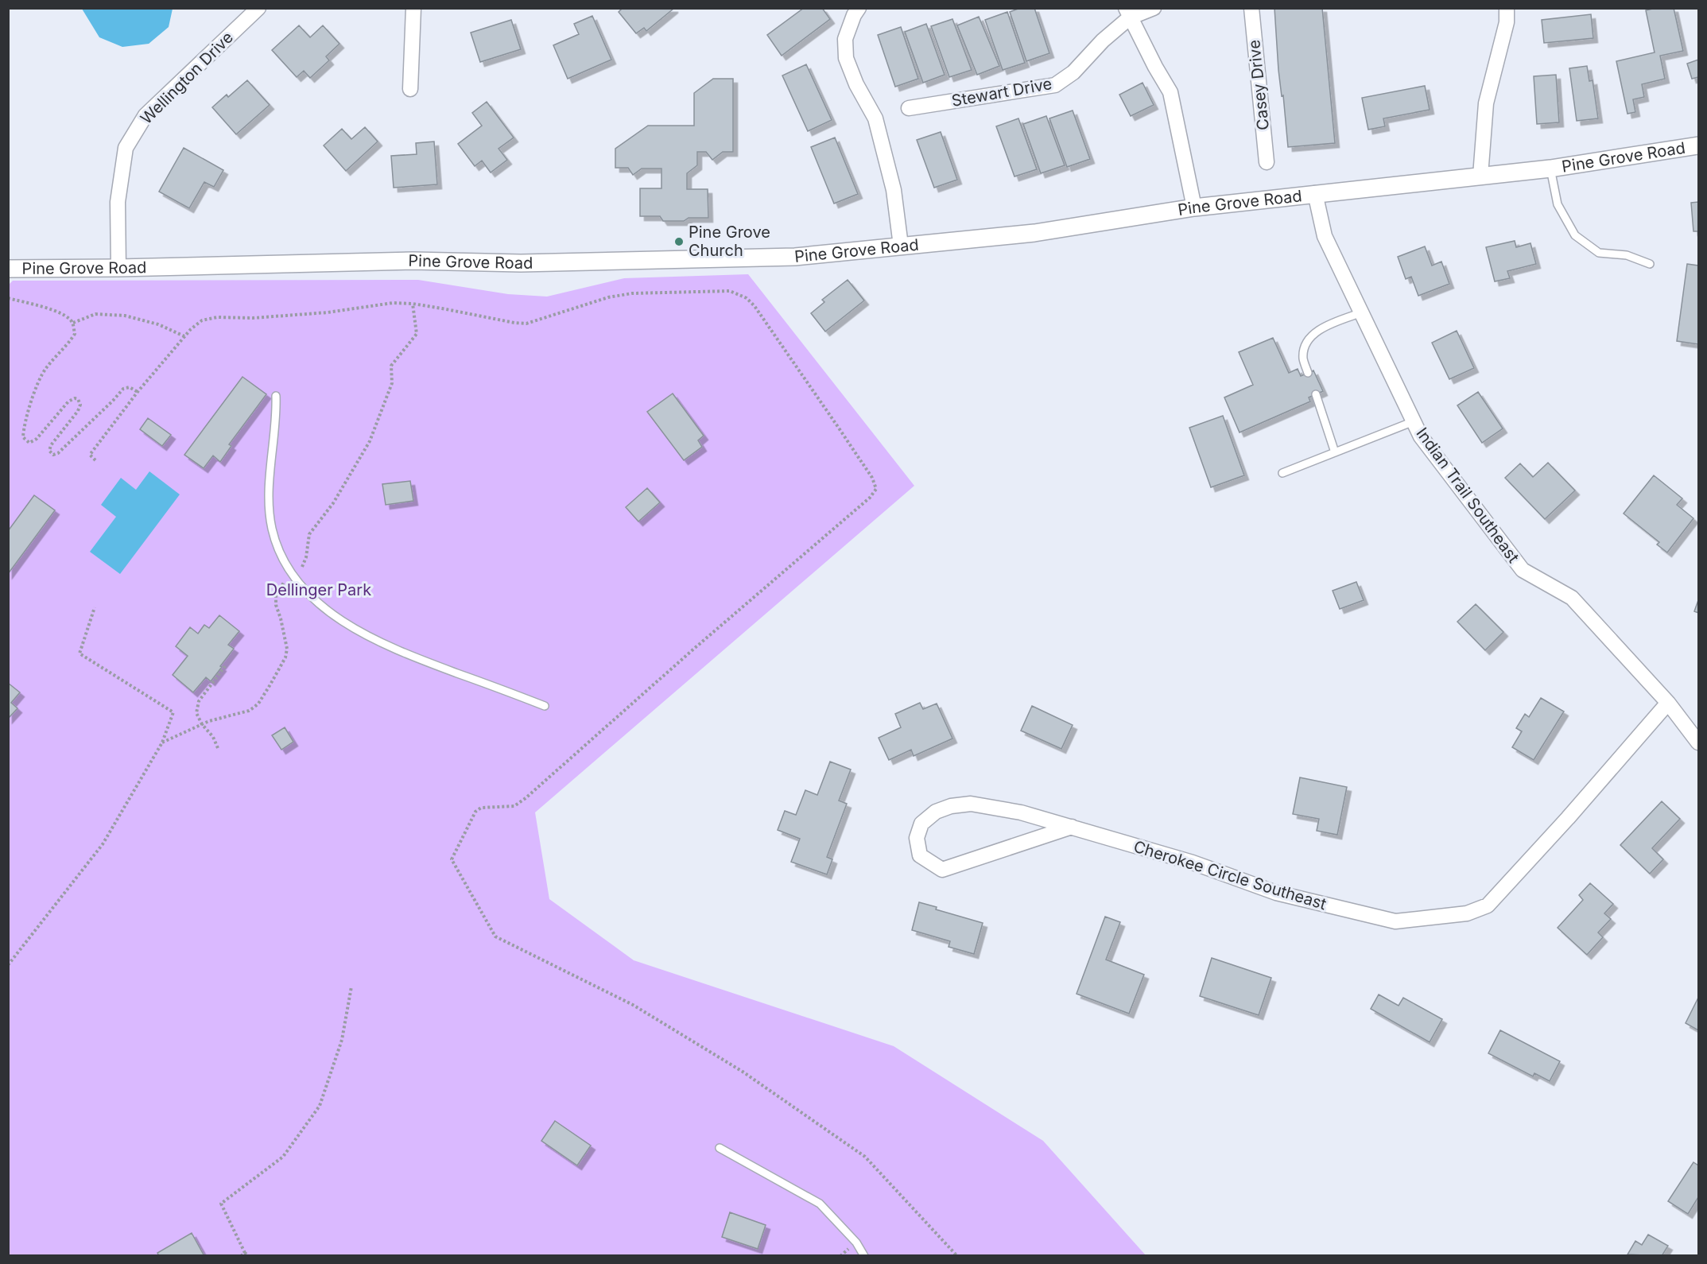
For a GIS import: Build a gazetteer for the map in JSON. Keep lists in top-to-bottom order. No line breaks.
{"streets":{"street":["Wellington Drive","Casey Drive","Stewart Drive","Pine Grove Road","Indian Trail Southeast","Cherokee Circle Southeast"]},"crossings":[["Wellington Drive","Pine Grove Road"],["Pine Grove Road","Indian Trail Southeast"],["Indian Trail Southeast","Cherokee Circle Southeast"]],"parks":["Dellinger Park"],"places":["Pine Grove Church"]}
